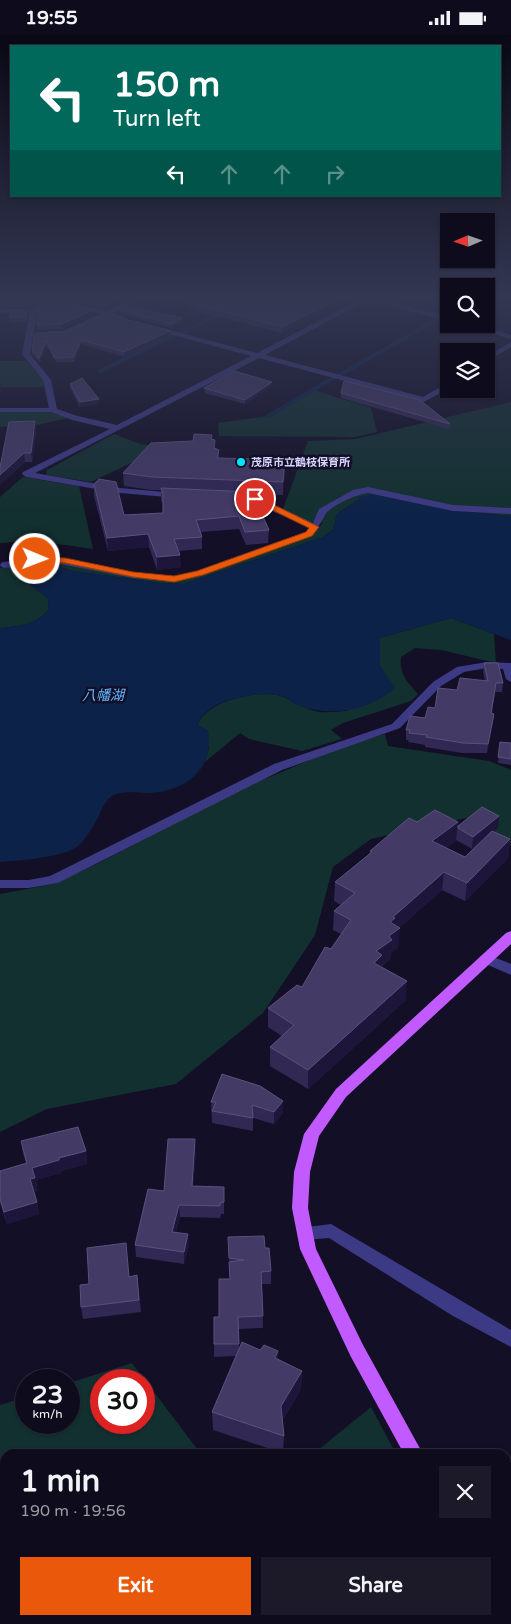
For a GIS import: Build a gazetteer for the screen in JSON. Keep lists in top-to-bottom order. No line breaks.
{"water":["八幡湖"],"places":["茂原市立鶴枝保育所"],"north":"left","page":{"status":"19:55","turn":["150 m","Turn left"],"speed":"23 km/h","limit":"30","heading":["1 min","190 m · 19:56"],"buttons":["Exit","Share"]}}
